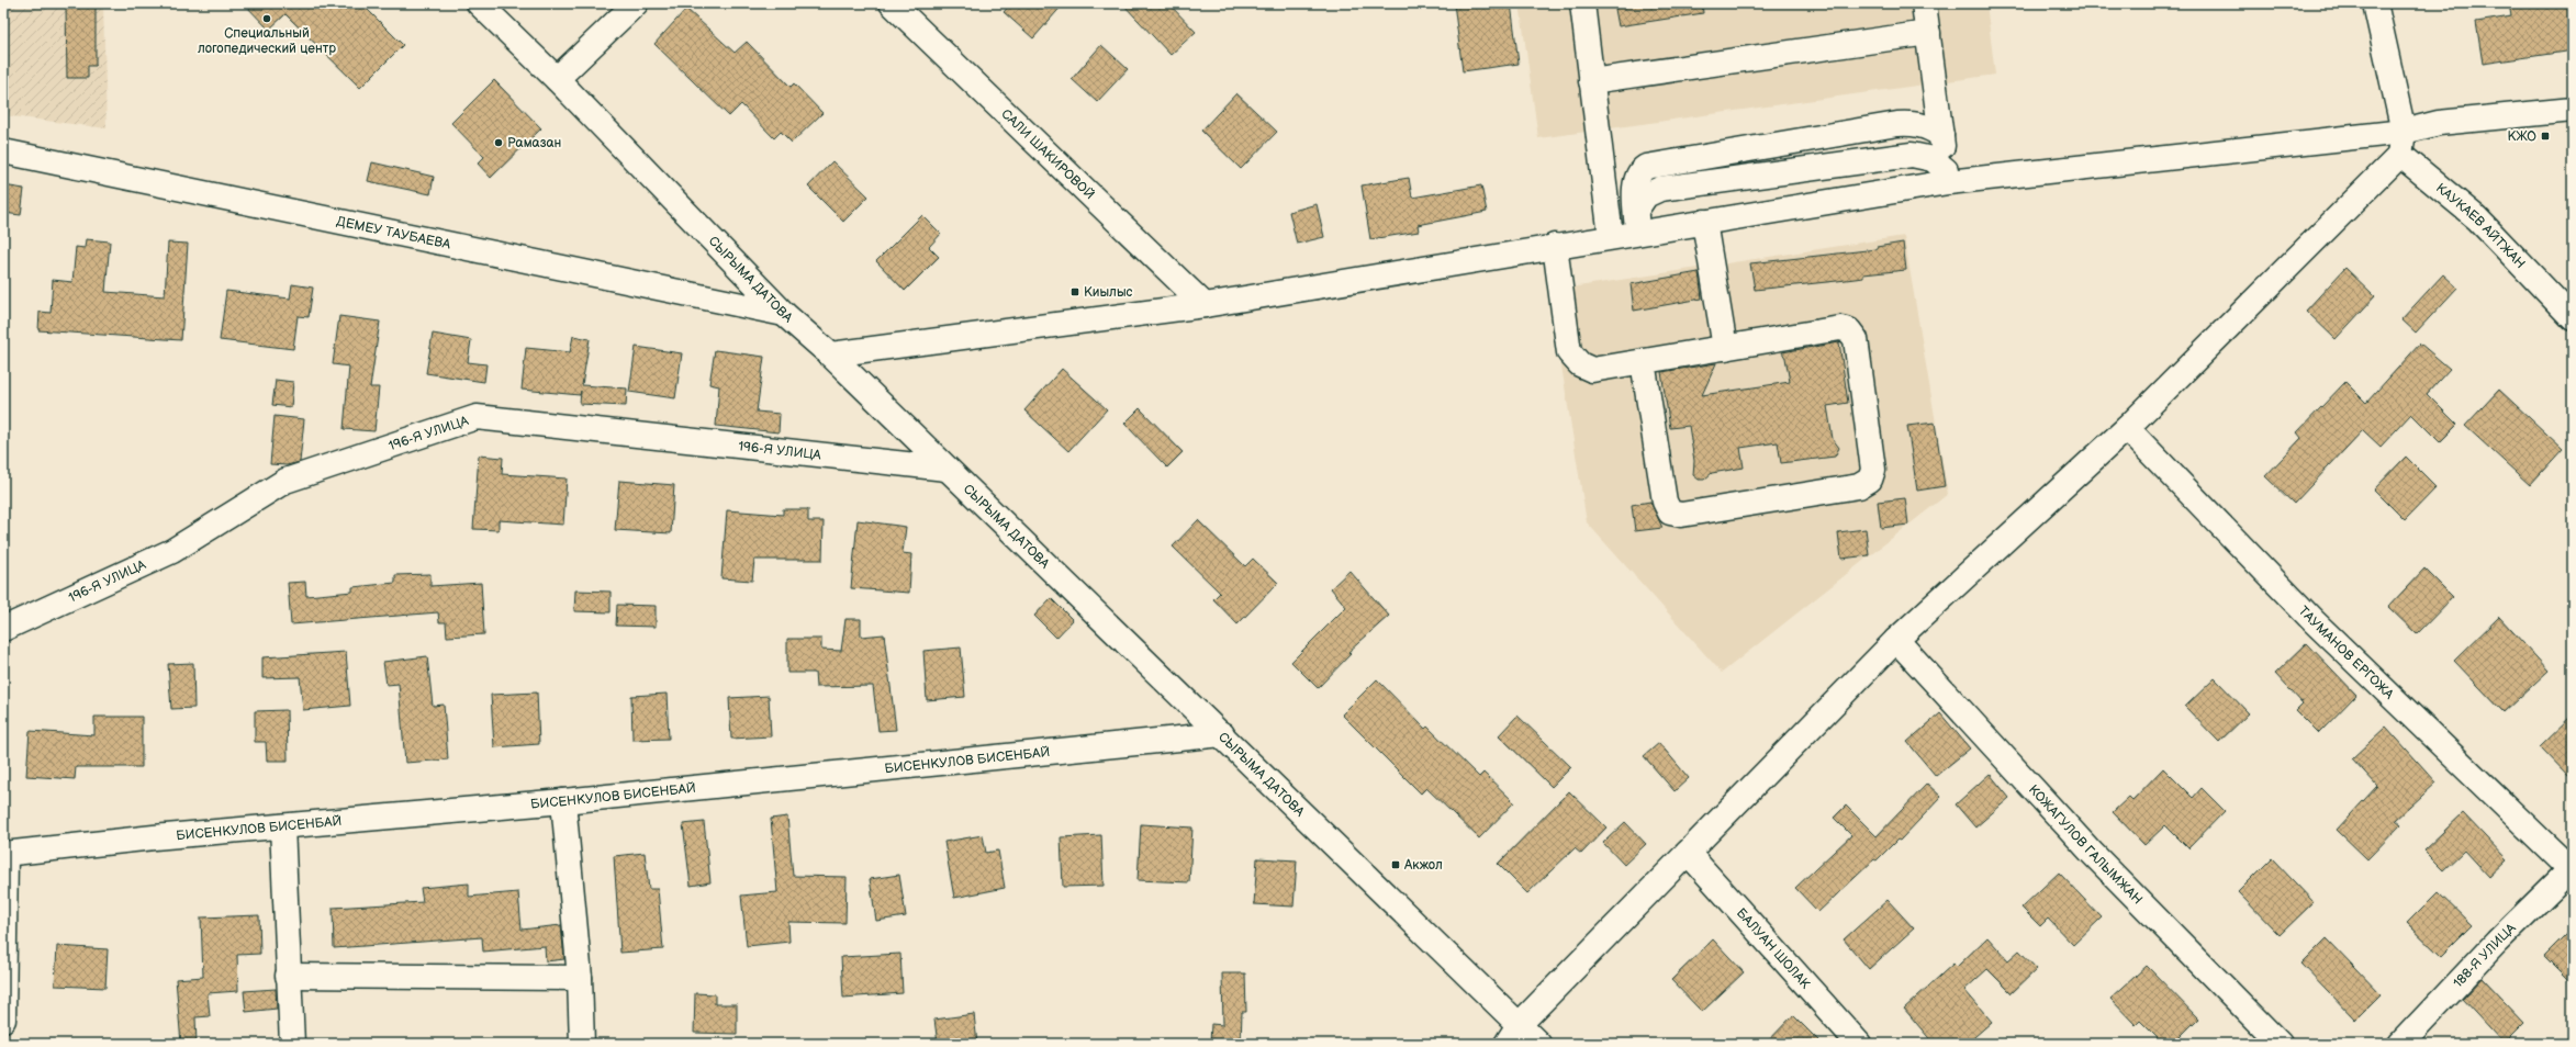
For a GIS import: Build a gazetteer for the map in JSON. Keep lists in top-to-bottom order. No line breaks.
{"streets":{"street":["САЛИ ШАКИРОВОЙ","КАУКАЕВ АЙТЖАН","ДЕМЕУ ТАУБАЕВА","СЫРЫМА ДАТОВА","196-Я УЛИЦА","ТАУМАНОВ ЕРГОЖА","БИСЕНКУЛОВ БИСЕНБАЙ","КОЖАГУЛОВ ГАЛЫМЖАН","БАЛУАН ШОЛАК","188-Я УЛИЦА"]},"crossings":[["ДЕМЕУ ТАУБАЕВА","СЫРЫМА ДАТОВА"],["СЫРЫМА ДАТОВА","196-Я УЛИЦА"],["СЫРЫМА ДАТОВА","БИСЕНКУЛОВ БИСЕНБАЙ"],["ТАУМАНОВ ЕРГОЖА","188-Я УЛИЦА"]],"places":{"other":["Специальный логопедический центр","Рамазан"],"transit":["КЖО","Киылыс","Акжол"]}}
